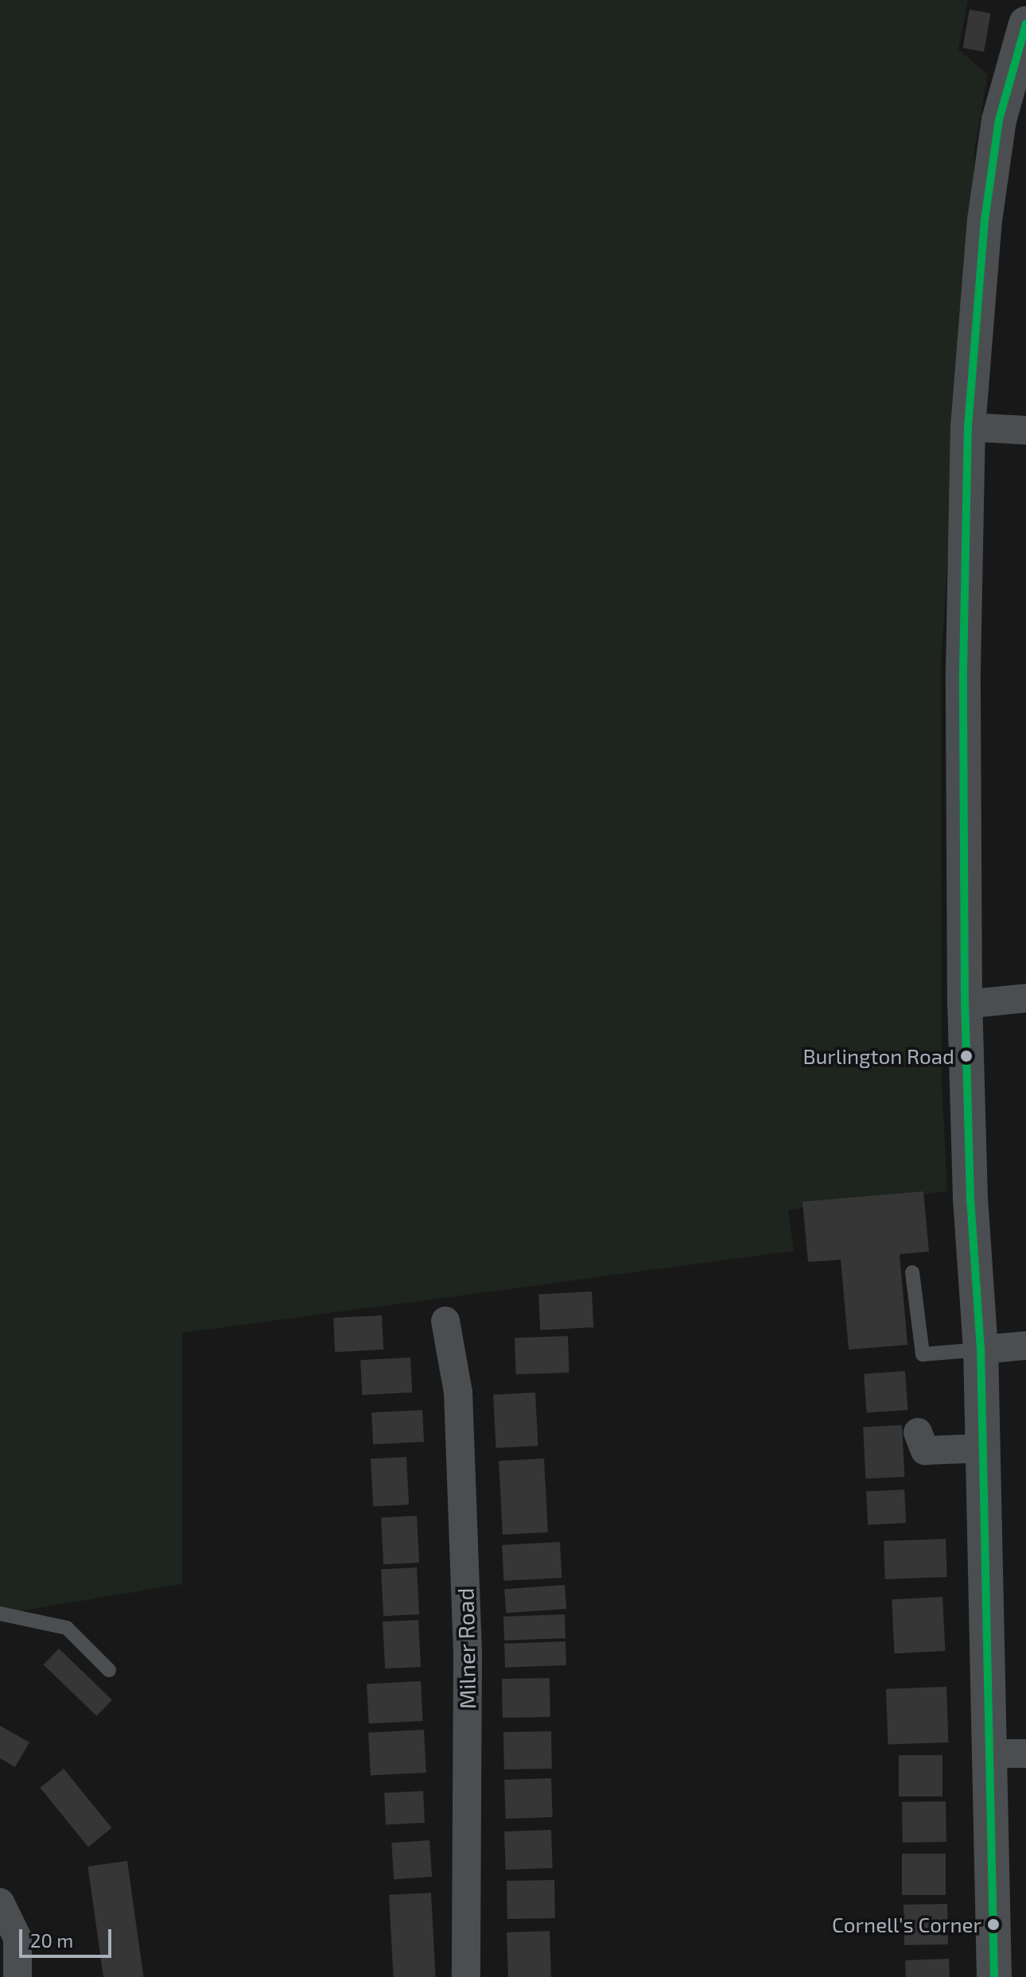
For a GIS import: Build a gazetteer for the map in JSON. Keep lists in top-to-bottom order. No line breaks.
{"streets":{"street":["Milner Road"]},"places":["Burlington Road","Cornell's Corner"],"scale_bar":"20 m"}
